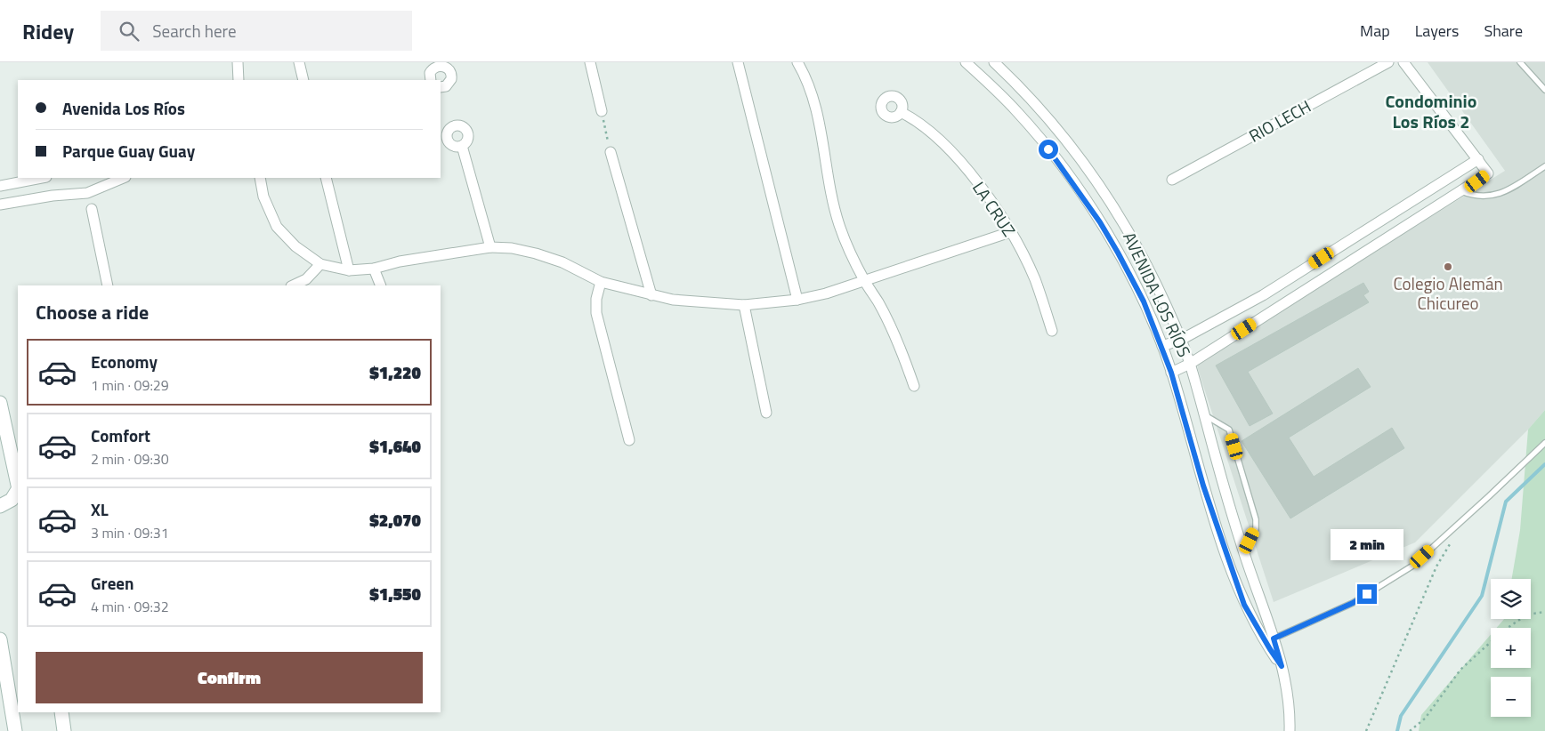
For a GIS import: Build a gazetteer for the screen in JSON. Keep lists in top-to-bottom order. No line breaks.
{"streets":{"street":["RIO LECH","LA CRUZ","AVENIDA LOS RÍOS"]},"districts":["Condominio Los Ríos 2"],"places":["Colegio Alemán Chicureo"],"page":{"header":"Ridey","search":"Search here","nav":["Map","Layers","Share"],"banner":["Avenida Los Ríos","Parque Guay Guay"],"heading":"Choose a ride","list":[{"name":"Economy","note":"1 min · 09:29","value":"$1,220"},{"name":"Comfort","note":"2 min · 09:30","value":"$1,640"},{"name":"XL","note":"3 min · 09:31","value":"$2,070"},{"name":"Green","note":"4 min · 09:32","value":"$1,550"}],"bubble":"2 min","map_buttons":["+","−"],"buttons":"Confirm"}}
